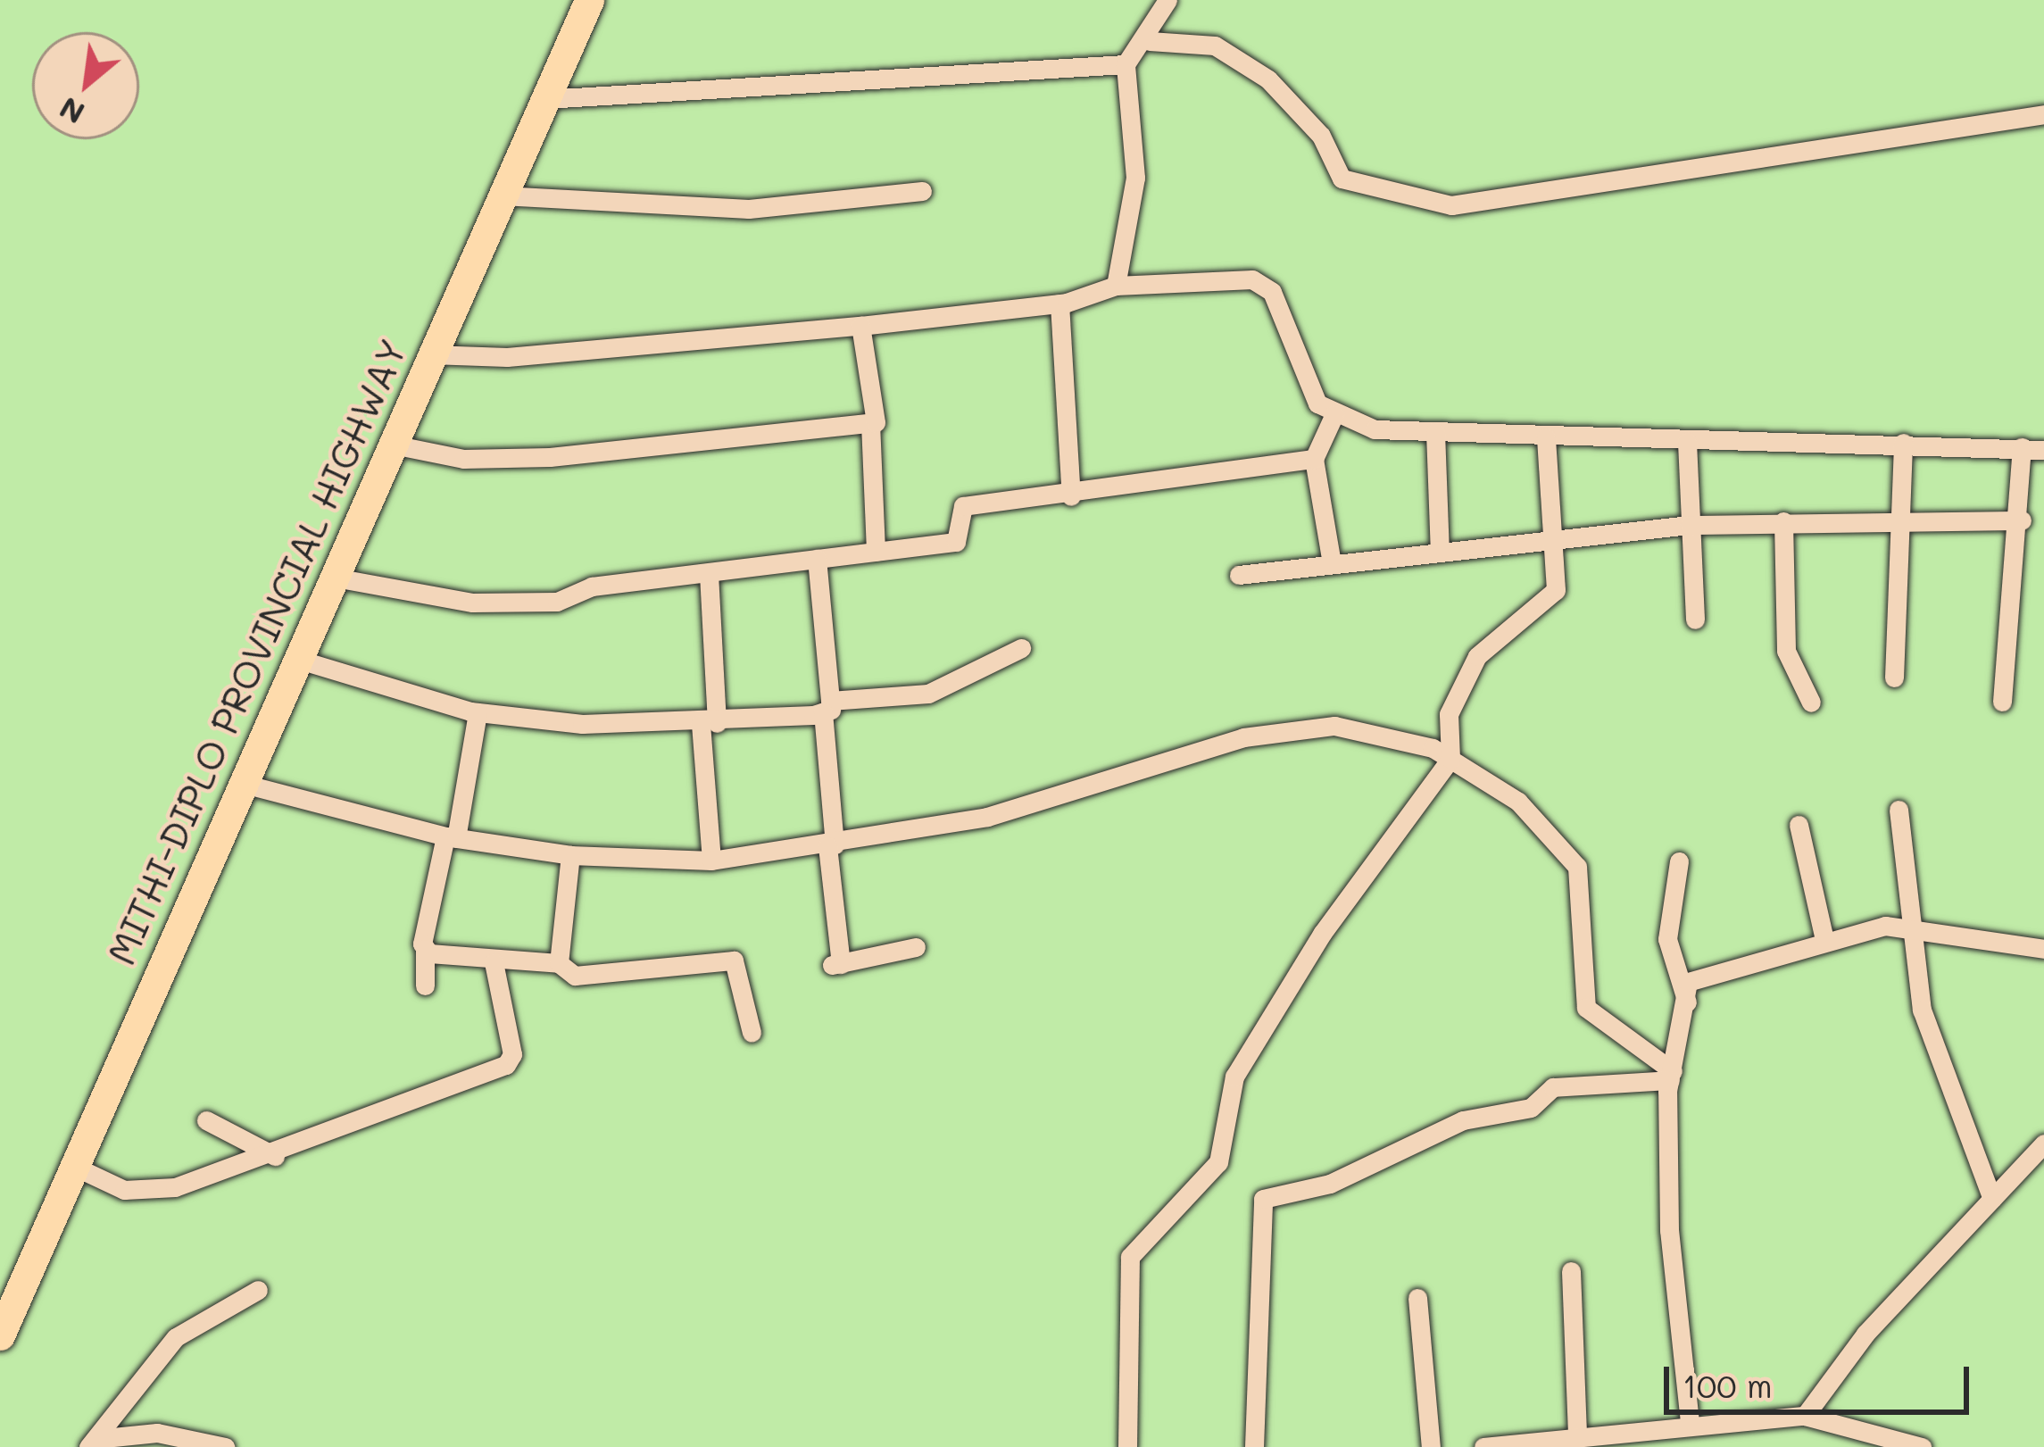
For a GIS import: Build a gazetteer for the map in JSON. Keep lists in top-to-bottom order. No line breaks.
{"streets":{"main road":["MITHI-DIPLO PROVINCIAL HIGHWAY"]},"scale_bar":"100 m","north":"bottom left"}
